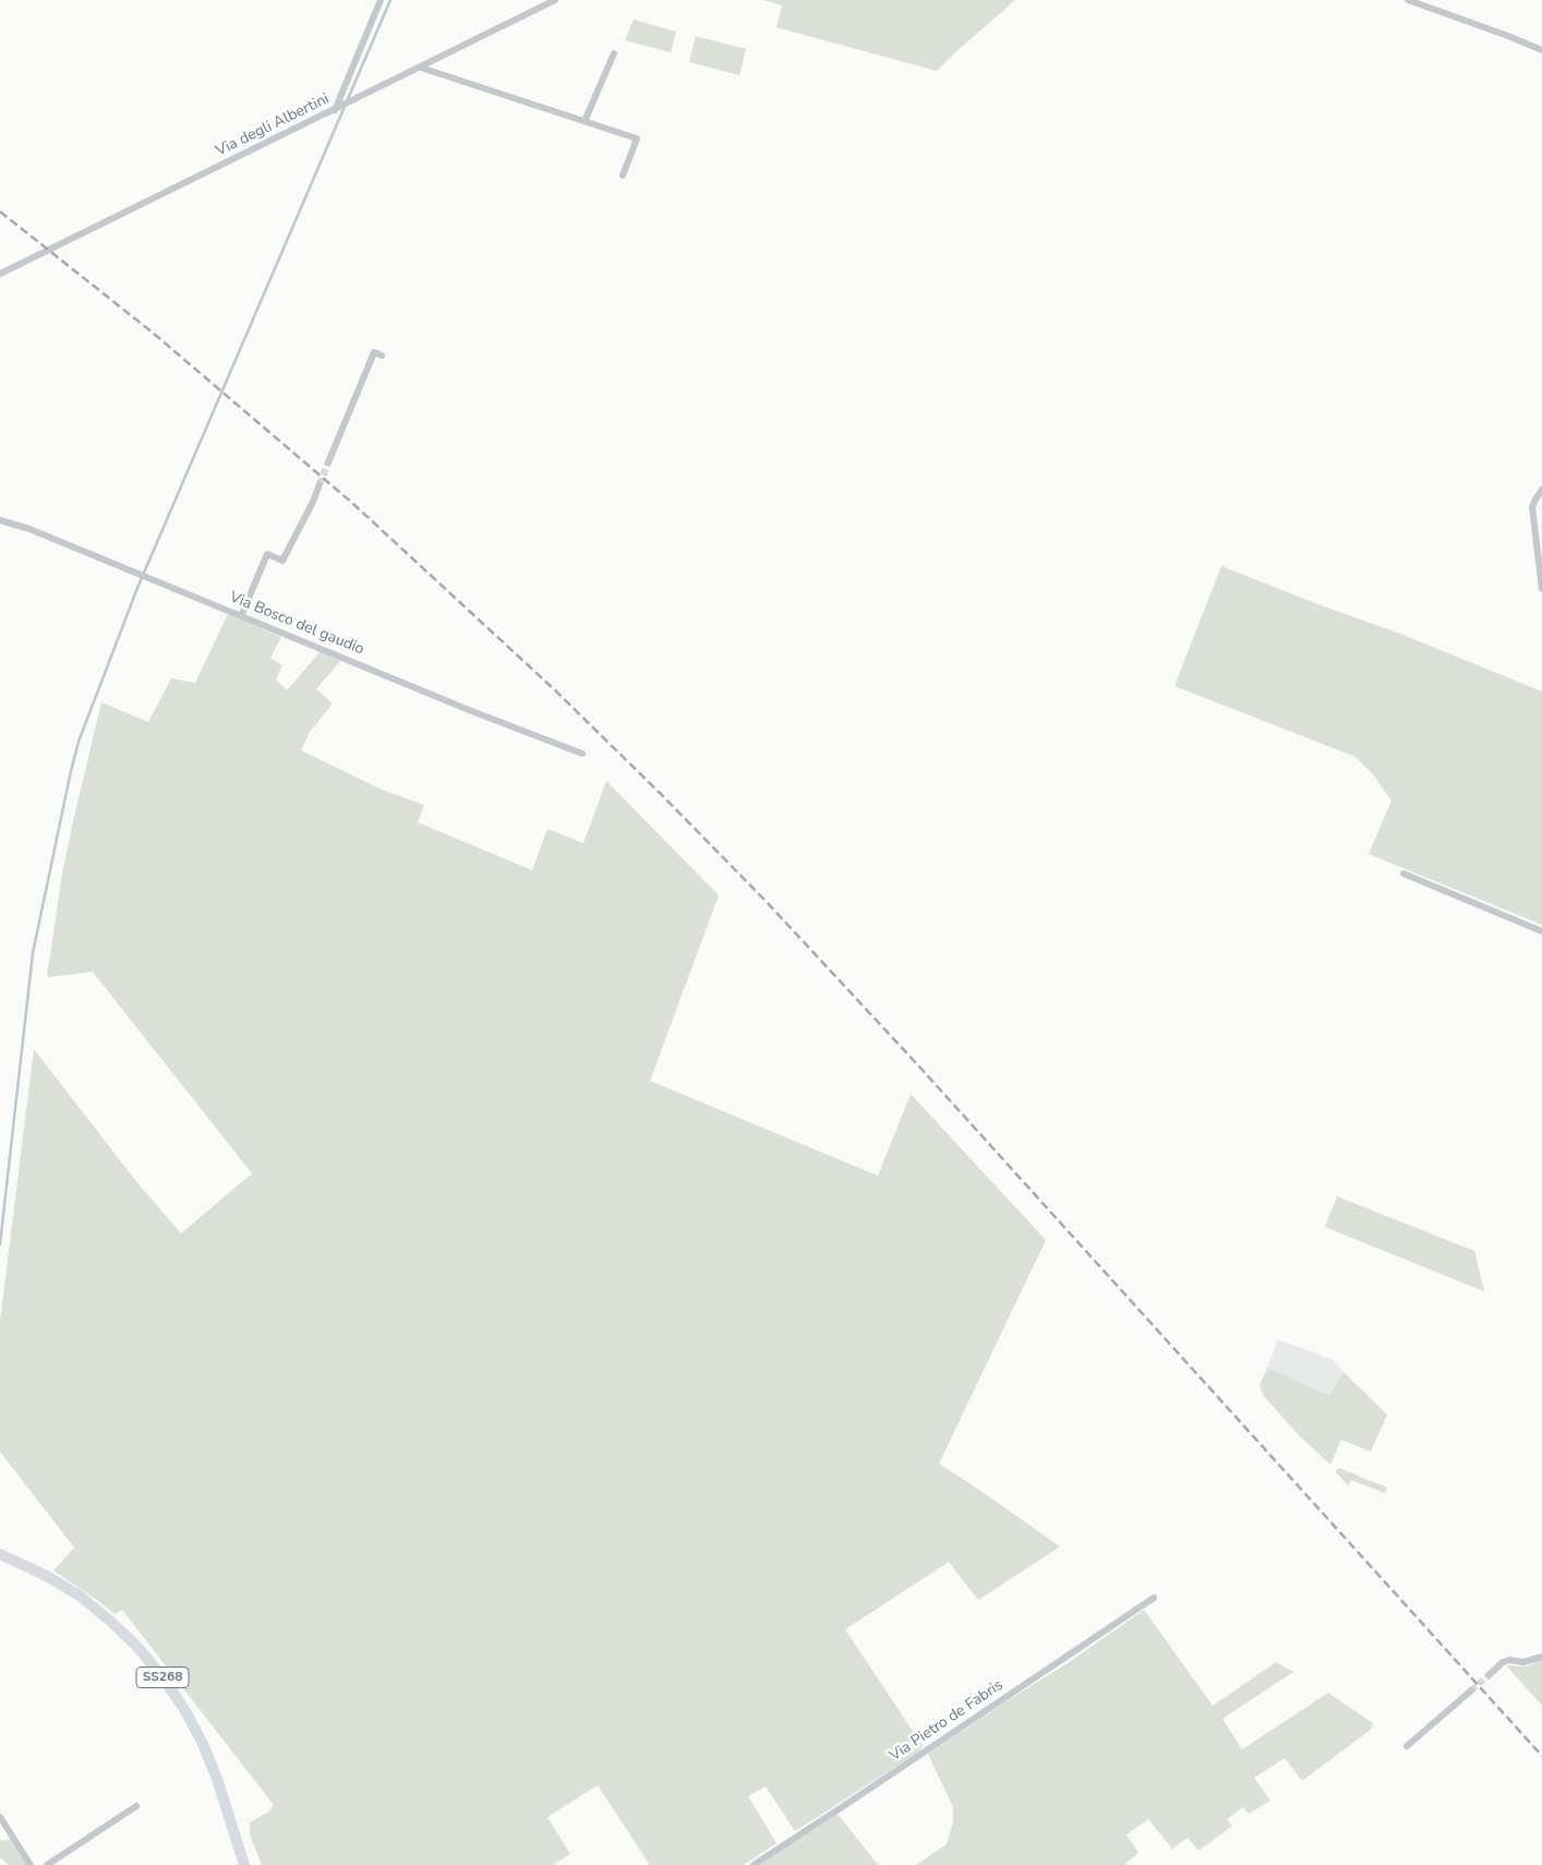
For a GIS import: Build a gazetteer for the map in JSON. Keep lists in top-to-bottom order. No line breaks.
{"streets":{"highway":["SS268"],"street":["Via degli Albertini","Via Bosco del gaudio","Via Pietro de Fabris"]}}
